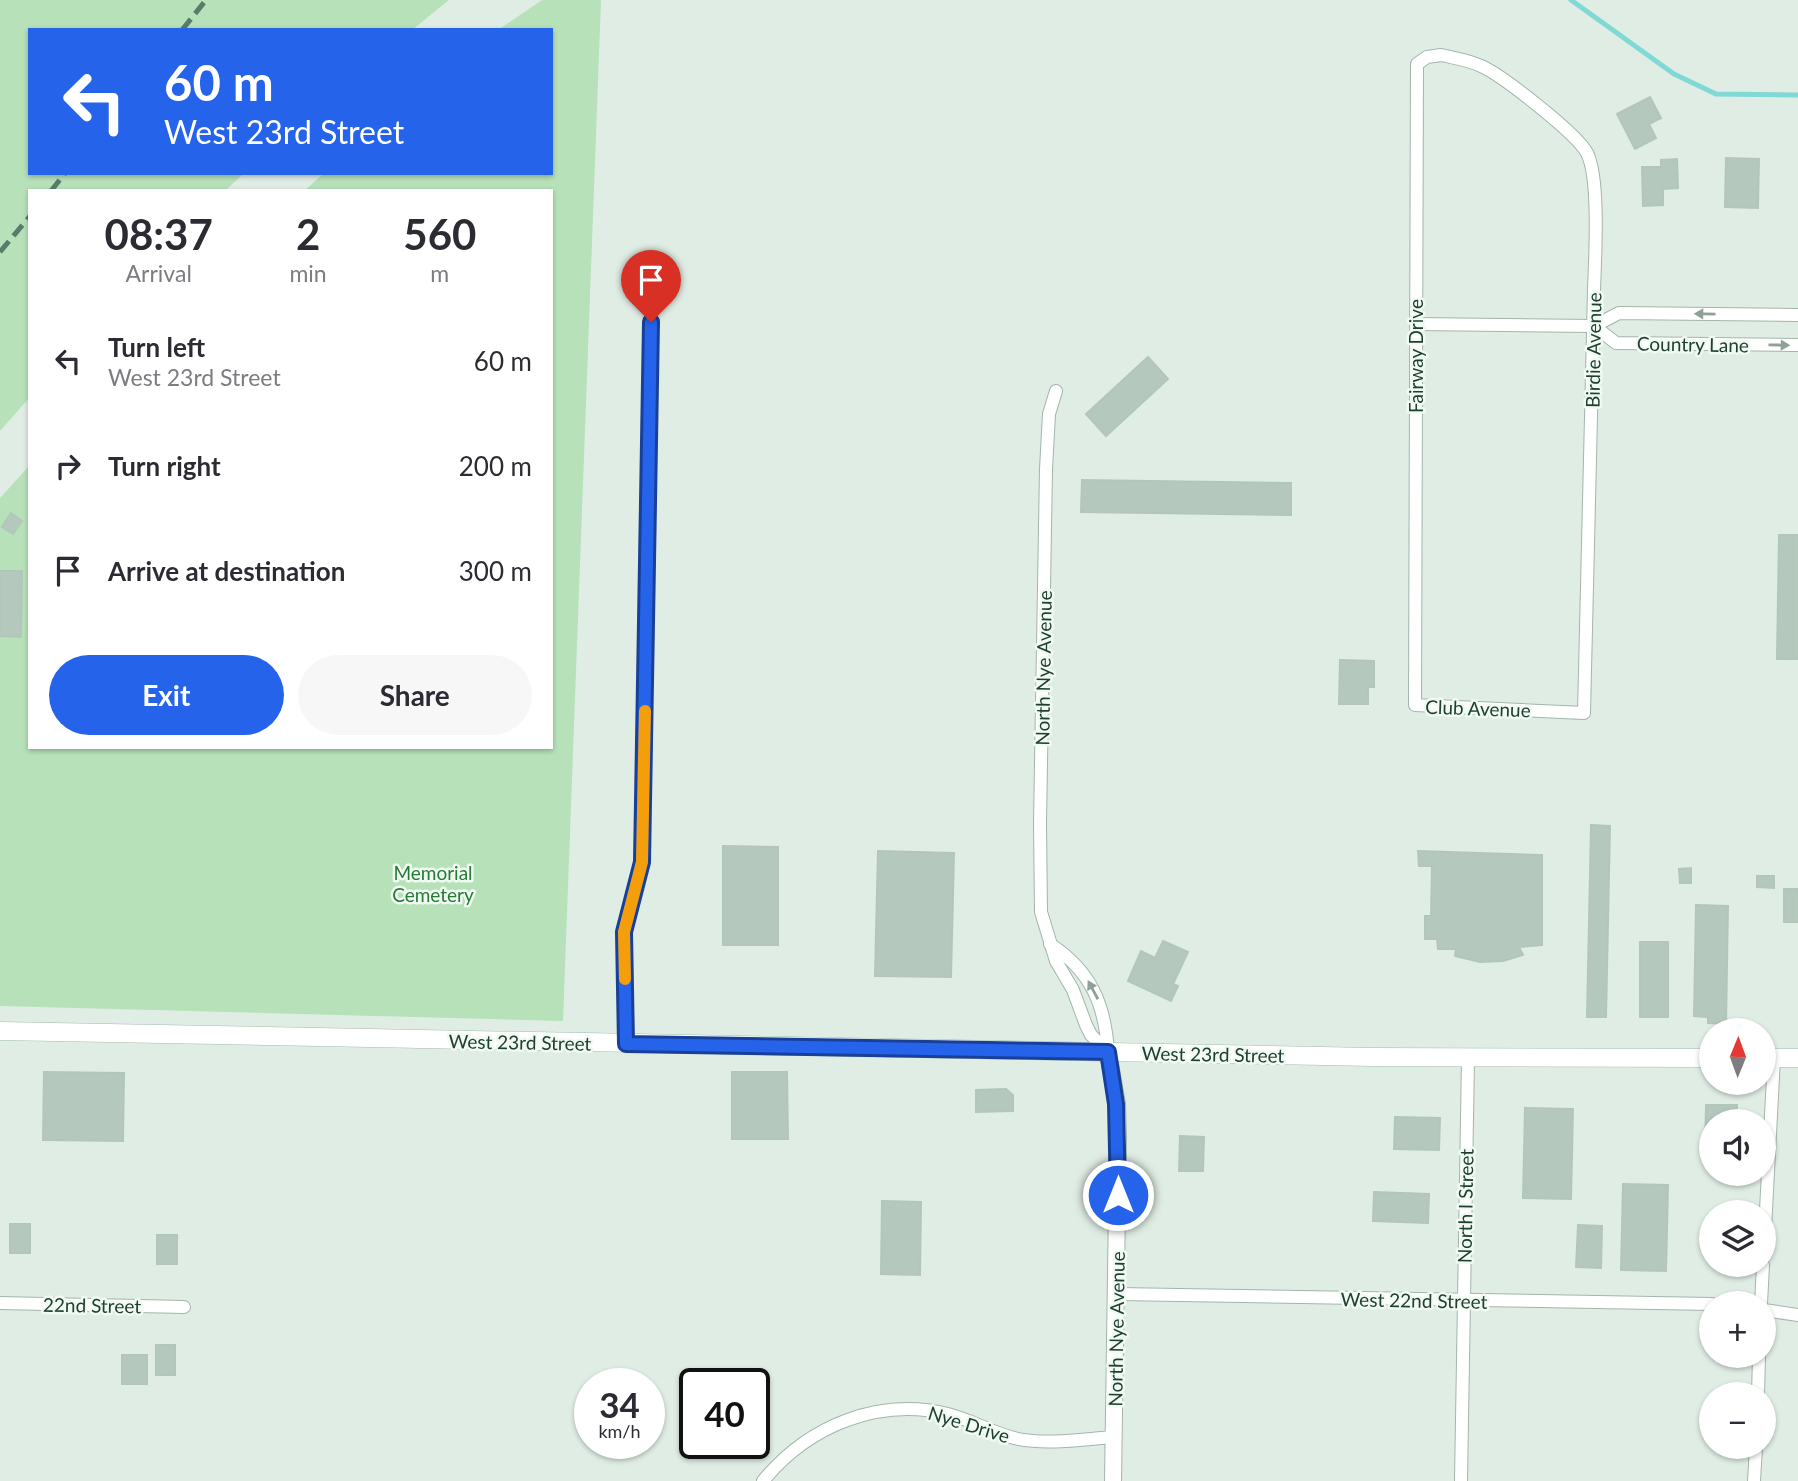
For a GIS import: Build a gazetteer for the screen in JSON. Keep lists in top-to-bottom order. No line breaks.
{"streets":{"main road":["West 23rd Street"],"street":["Country Lane","Birdie Avenue","Fairway Drive","North Nye Avenue","Club Avenue","North I Street","West 22nd Street","22nd Street","Nye Drive"]},"crossings":[["Country Lane","Birdie Avenue"],["Country Lane","Fairway Drive"],["Birdie Avenue","Fairway Drive"],["Birdie Avenue","Club Avenue"],["Fairway Drive","Club Avenue"],["North Nye Avenue","West 23rd Street"],["North Nye Avenue","West 22nd Street"],["North Nye Avenue","Nye Drive"],["West 23rd Street","North I Street"],["North I Street","West 22nd Street"]],"parks":["Memorial Cemetery"],"north":"top","page":{"turn":["60 m","West 23rd Street"],"eta":["08:37","Arrival","2","min","560","m"],"list":[{"name":"Turn left","note":"West 23rd Street","value":"60 m"},{"name":"Turn right","value":"200 m"},{"name":"Arrive at destination","value":"300 m"}],"buttons":["Exit","Share"],"map_buttons":["+","−"],"speed":"34 km/h","limit":"40"}}
